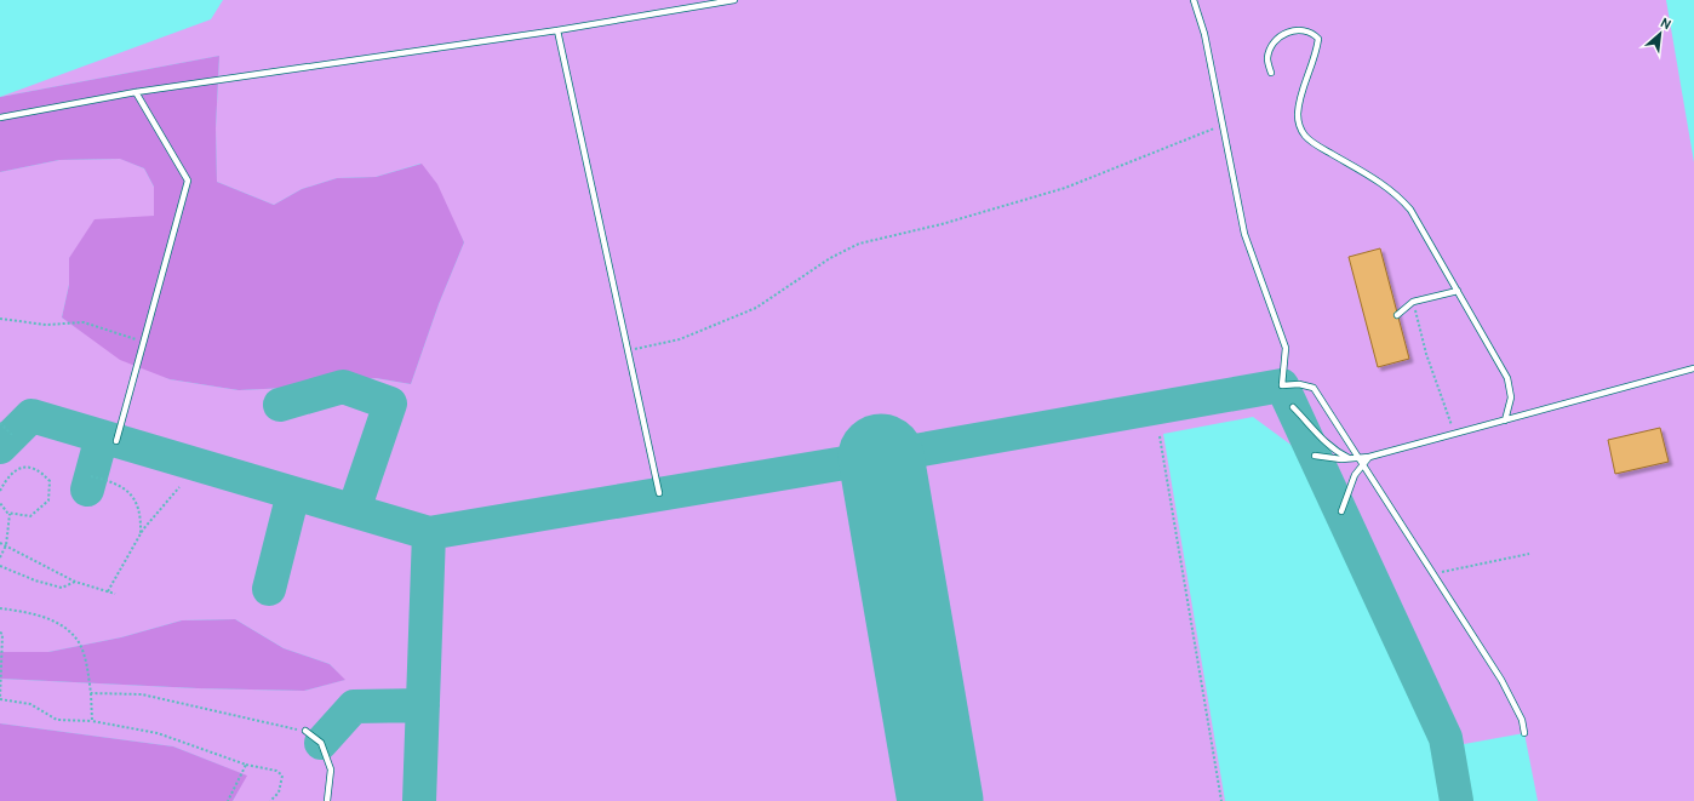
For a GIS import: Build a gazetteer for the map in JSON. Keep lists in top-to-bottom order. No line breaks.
{"north":"top right"}
